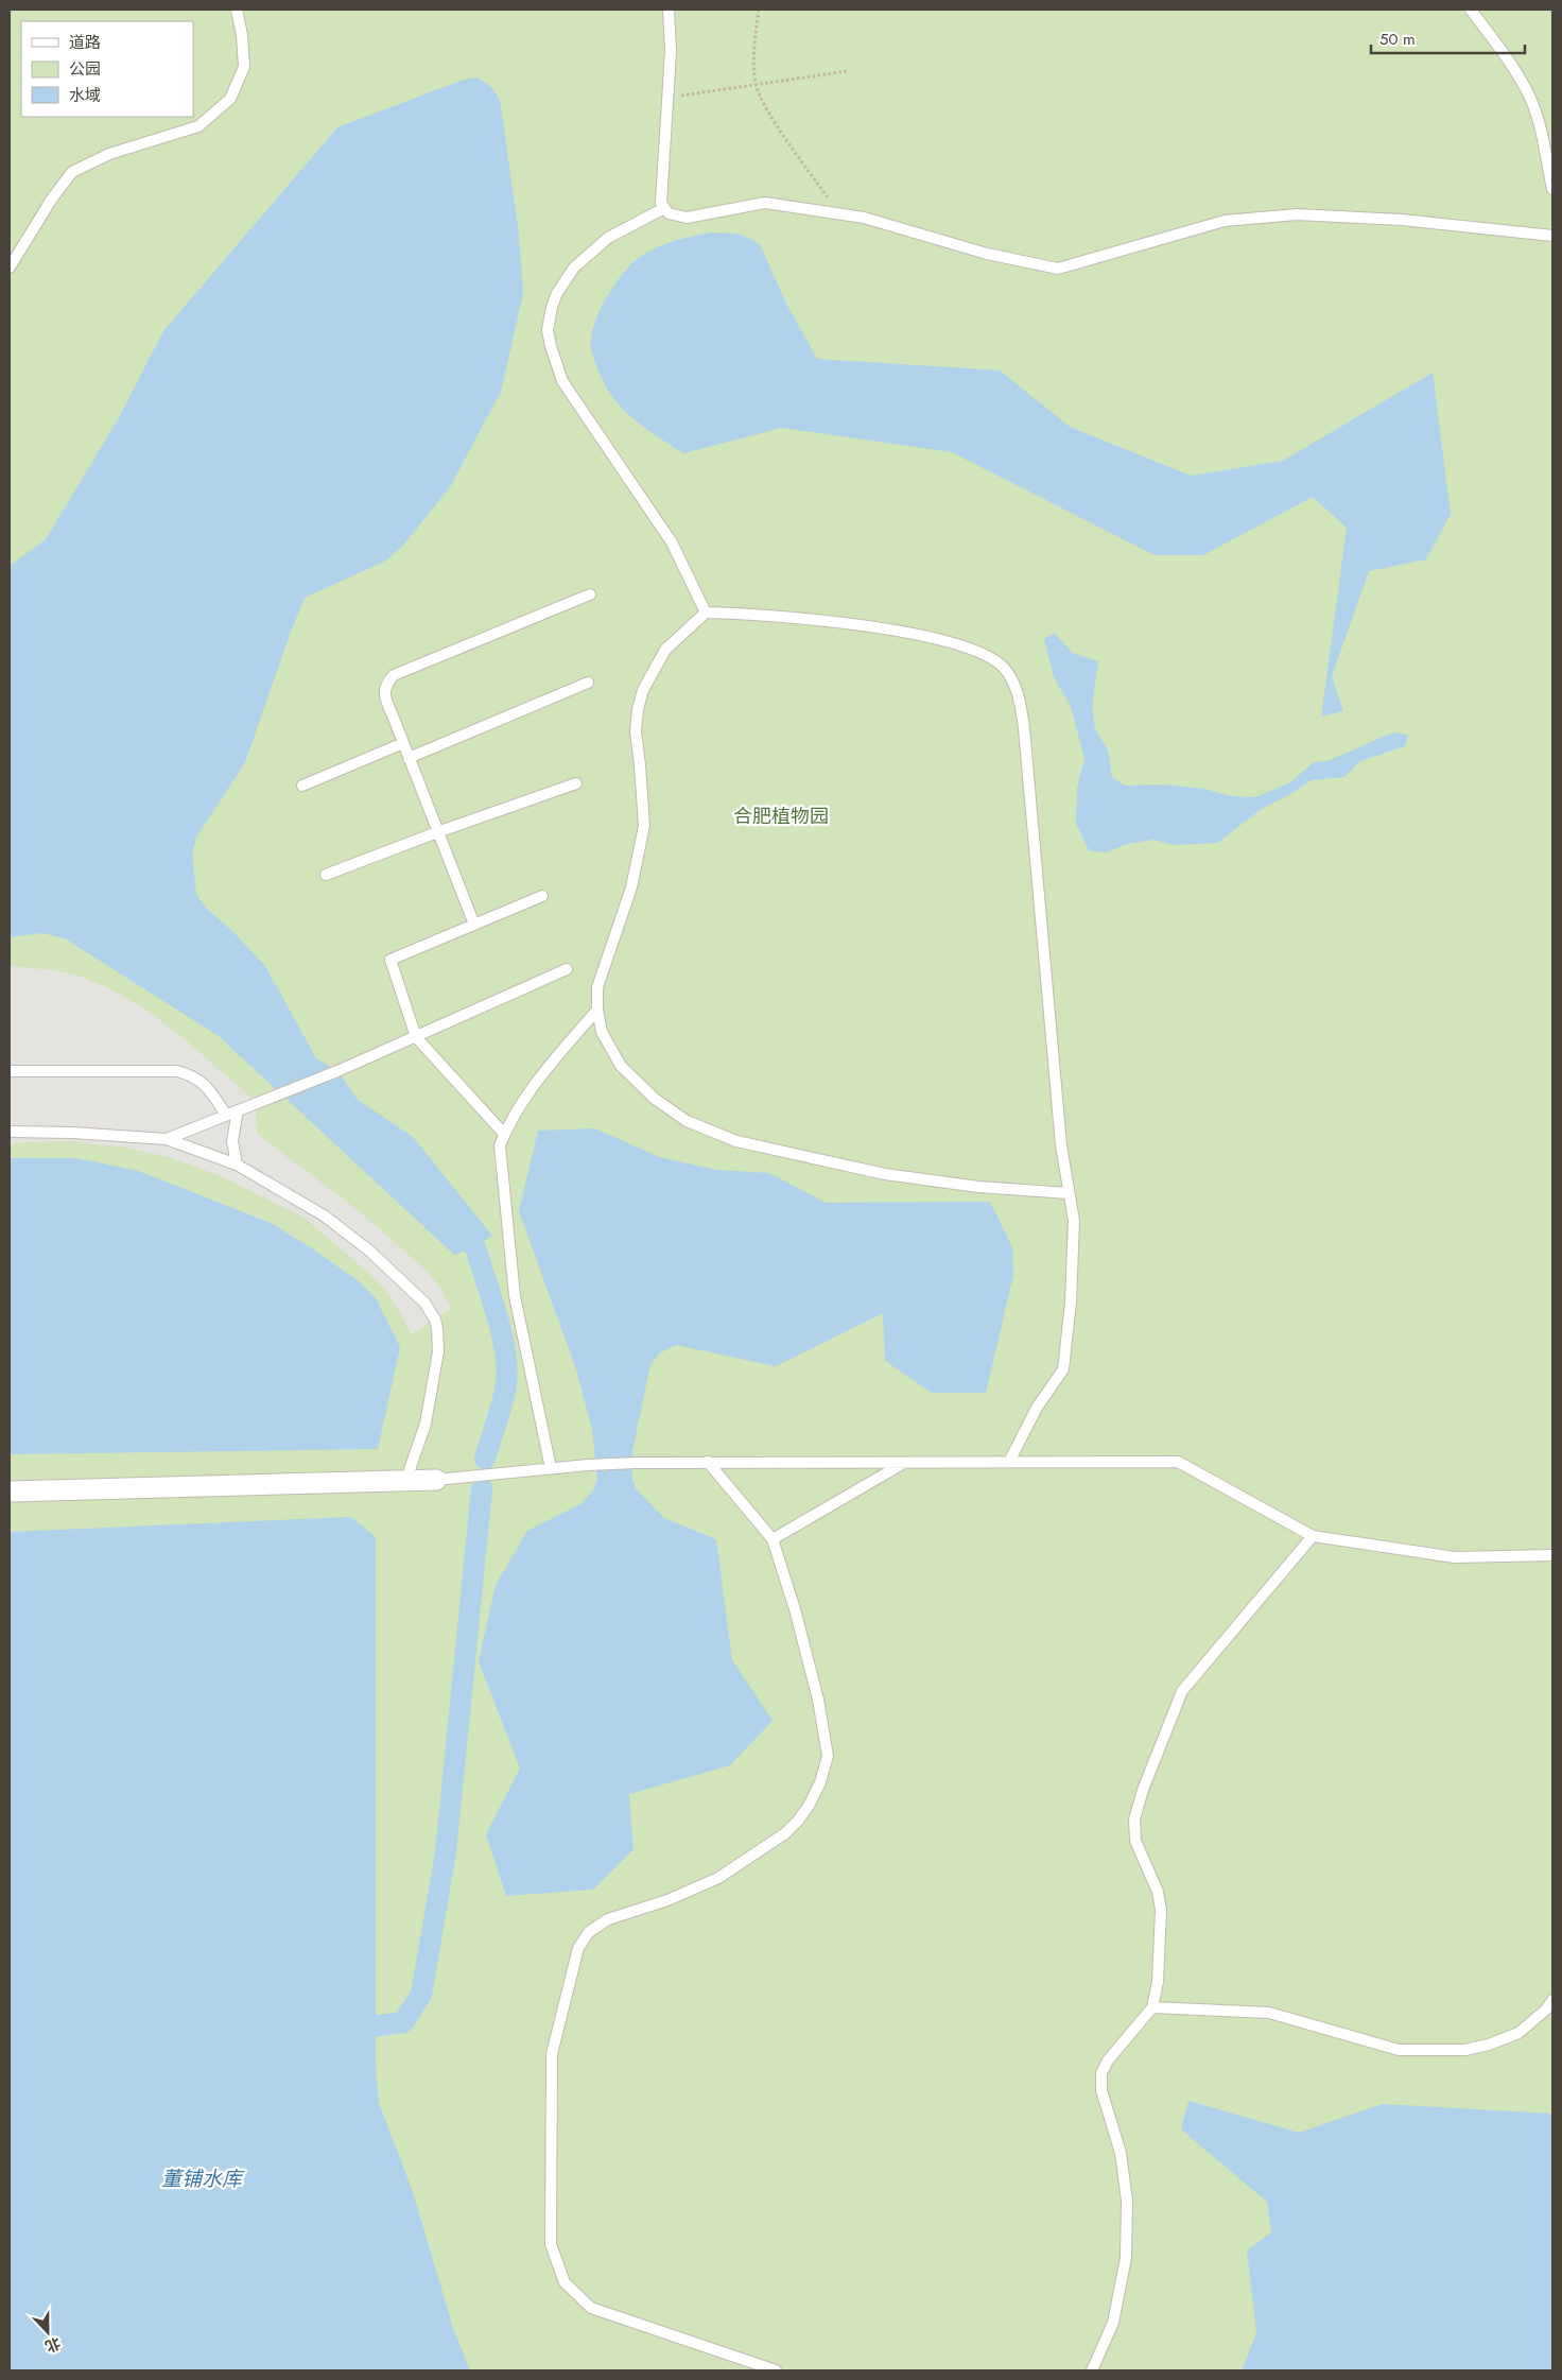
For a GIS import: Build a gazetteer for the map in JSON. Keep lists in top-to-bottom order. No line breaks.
{"water":["董铺水库"],"parks":["合肥植物园"],"legend":["道路","公园","水域"],"scale_bar":"50 m","north":"bottom"}
